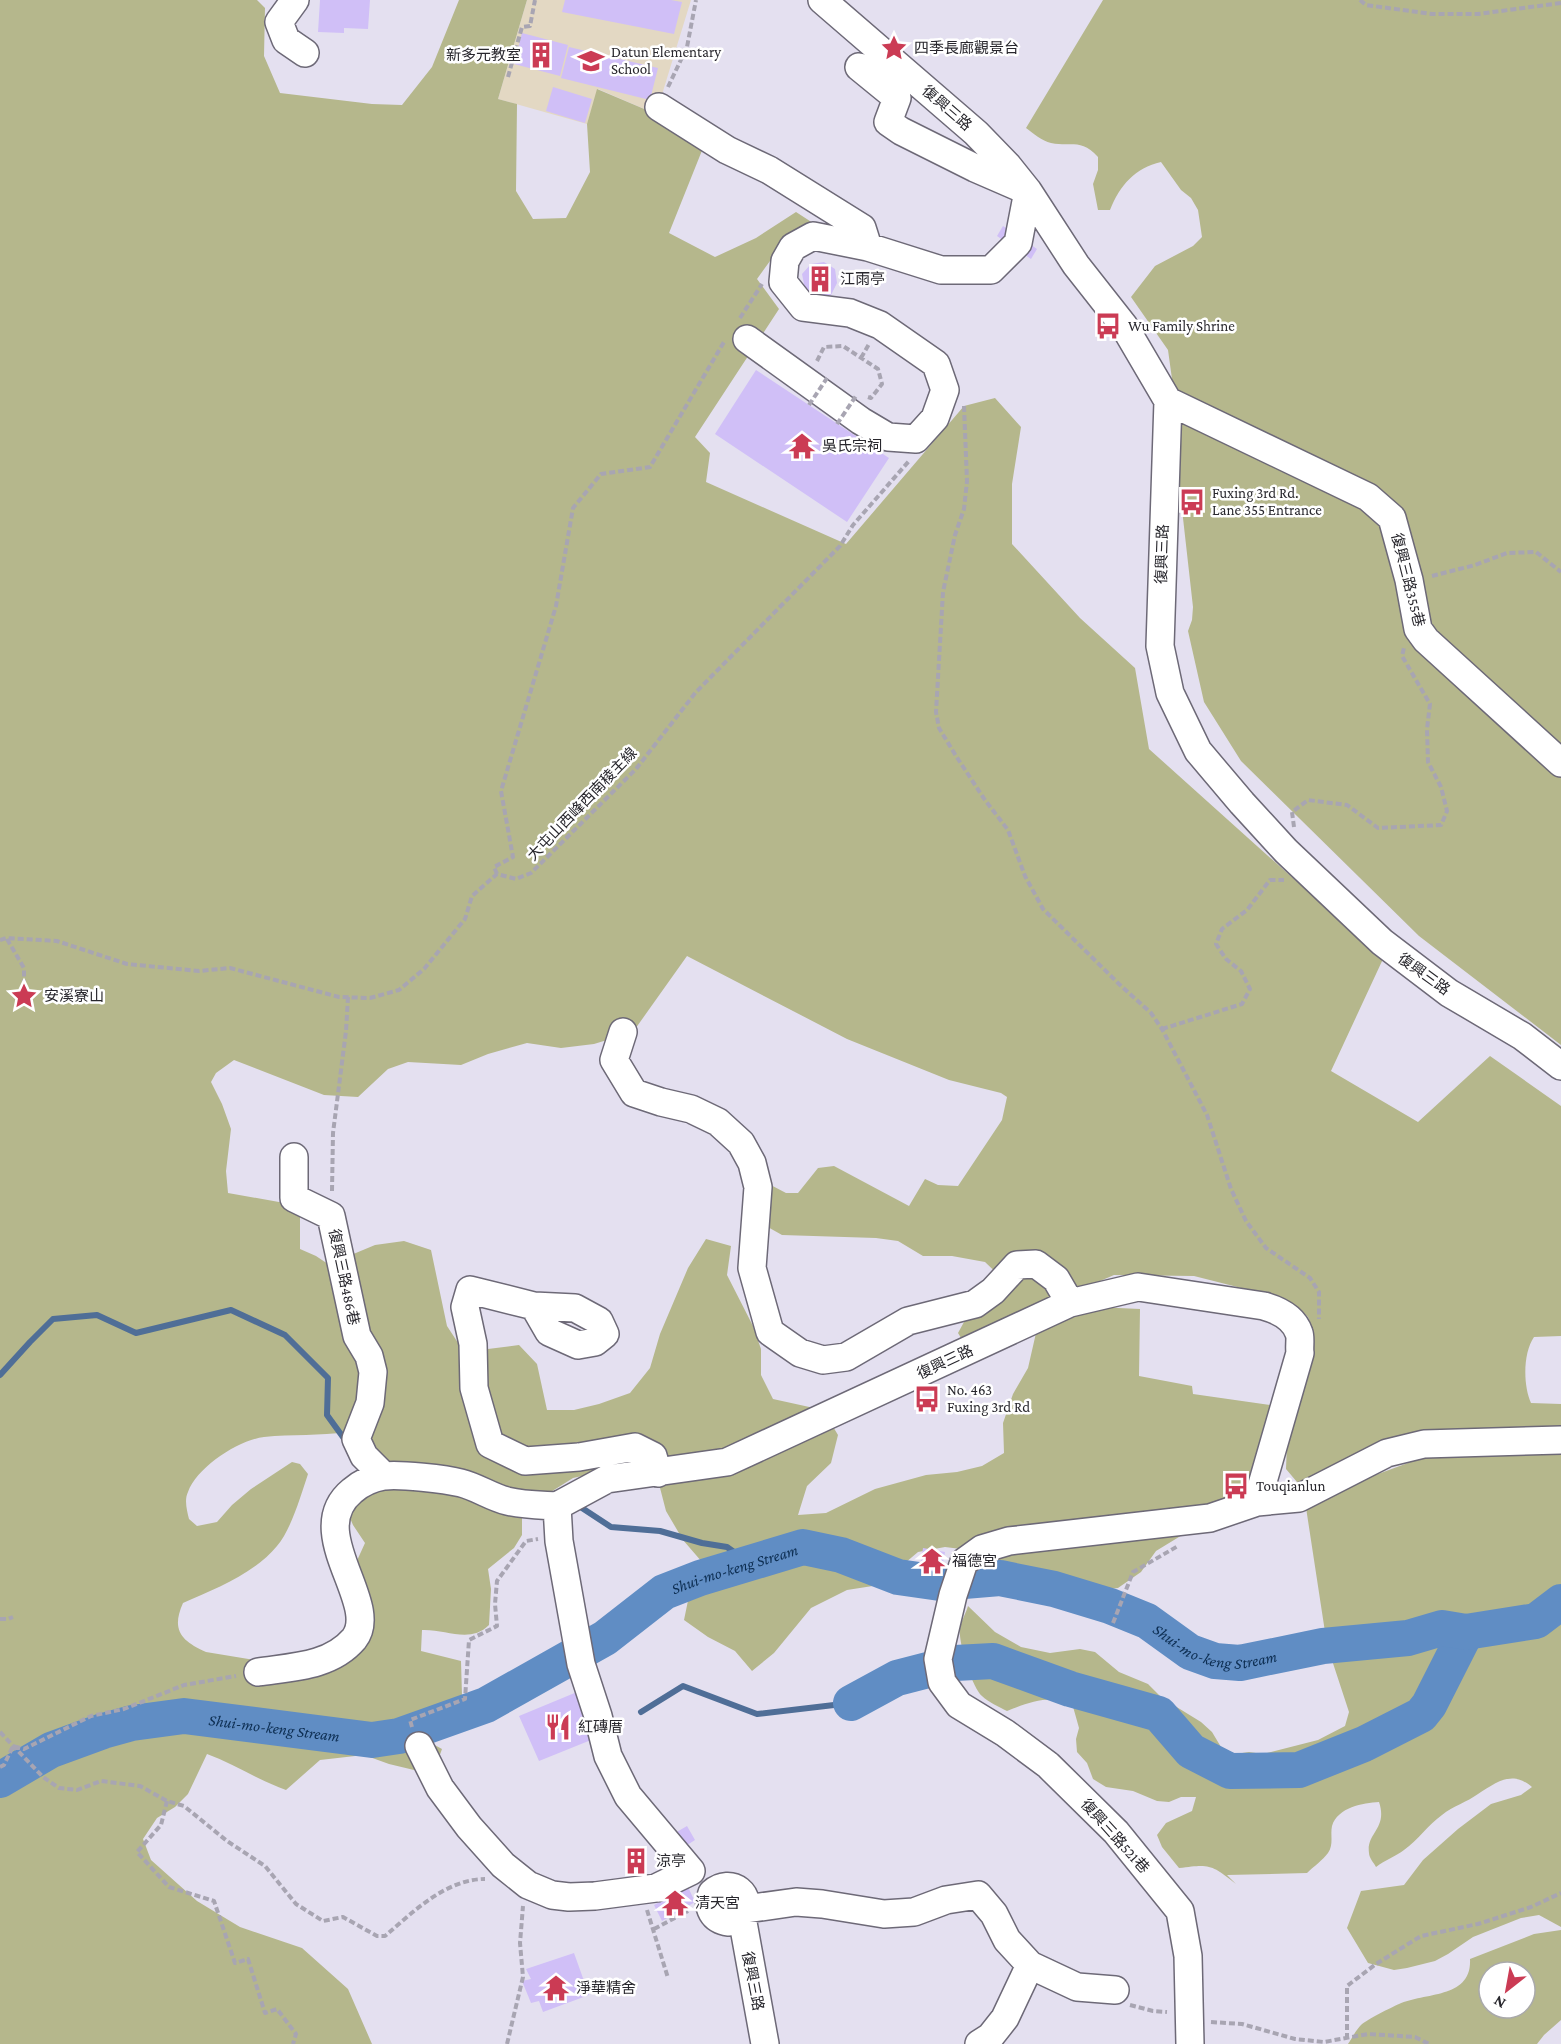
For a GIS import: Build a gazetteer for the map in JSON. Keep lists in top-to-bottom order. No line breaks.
{"streets":{"street":["復興三路","復興三路355巷","復興三路486巷","復興三路521巷"],"path":["大屯山西峰西南稜主線"]},"crossings":[["復興三路","復興三路355巷"]],"water":["Shui-mo-keng Stream"],"places":{"place":["四季長廊觀景台","安溪寮山"],"building":["新多元教室","江雨亭","涼亭"],"school or university":["Datun Elementary School"],"bus stop":["Wu Family Shrine","Fuxing 3rd Rd. Lane 355 Entrance","No. 463 Fuxing 3rd Rd","Touqianlun"],"temple":["吳氏宗祠","福德宮","清天宮","淨華精舍"],"restaurant":["紅磚厝"]},"north":"bottom left"}
